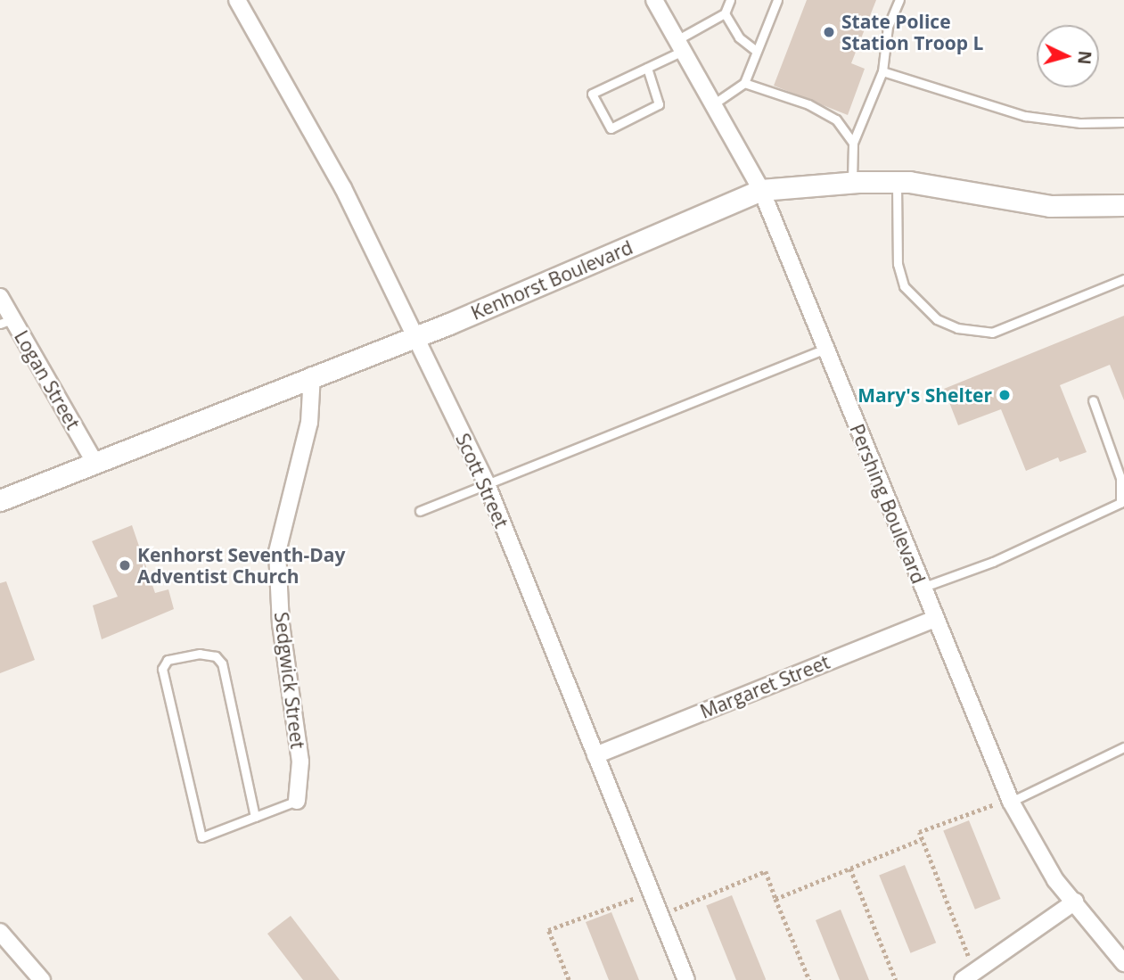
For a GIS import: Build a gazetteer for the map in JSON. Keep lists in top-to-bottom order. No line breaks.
{"streets":{"street":["Kenhorst Boulevard","Logan Street","Scott Street","Pershing Boulevard","Sedgwick Street","Margaret Street"]},"crossings":[["Kenhorst Boulevard","Logan Street"],["Kenhorst Boulevard","Scott Street"],["Kenhorst Boulevard","Pershing Boulevard"],["Kenhorst Boulevard","Sedgwick Street"],["Scott Street","Margaret Street"],["Pershing Boulevard","Margaret Street"]],"places":["State Police Station Troop L","Mary's Shelter","Kenhorst Seventh-Day Adventist Church"],"north":"right"}
